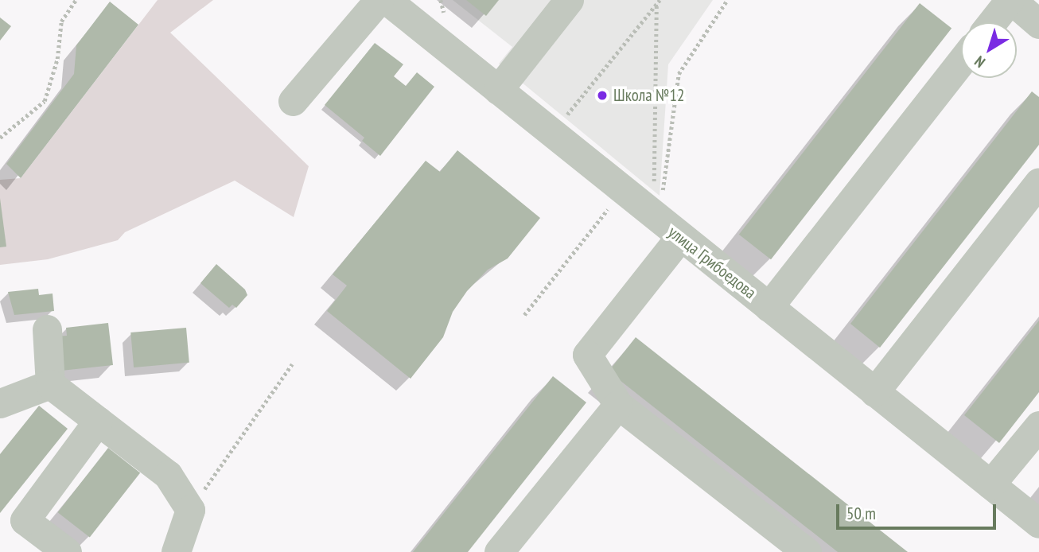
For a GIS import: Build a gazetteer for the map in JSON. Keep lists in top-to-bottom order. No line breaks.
{"streets":{"street":["улица Грибоедова"]},"places":["Школа №12"],"scale_bar":"50 m","north":"bottom left"}
